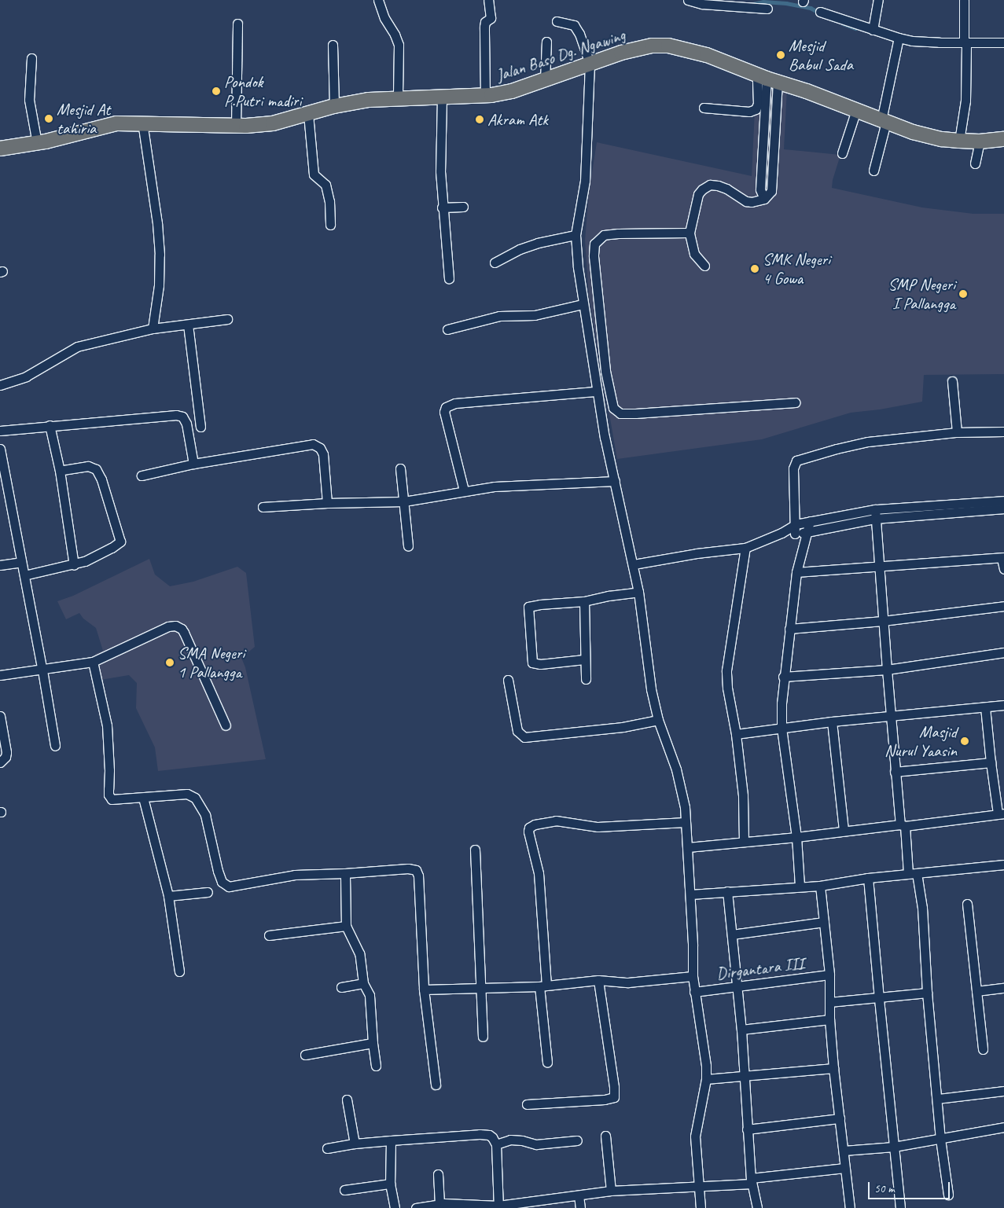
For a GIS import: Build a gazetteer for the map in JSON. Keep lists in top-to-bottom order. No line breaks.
{"streets":{"main road":["Jalan Baso Dg. Ngawing"],"street":["Dirgantara III"]},"places":["Mesjid Babul Sada","Pondok P.Putri madiri","Mesjid At tahiria","Akram Atk","SMK Negeri 4 Gowa","SMP Negeri I Pallangga","SMA Negeri 1 Pallangga","Masjid Nurul Yaasin"],"scale_bar":"50 m"}
